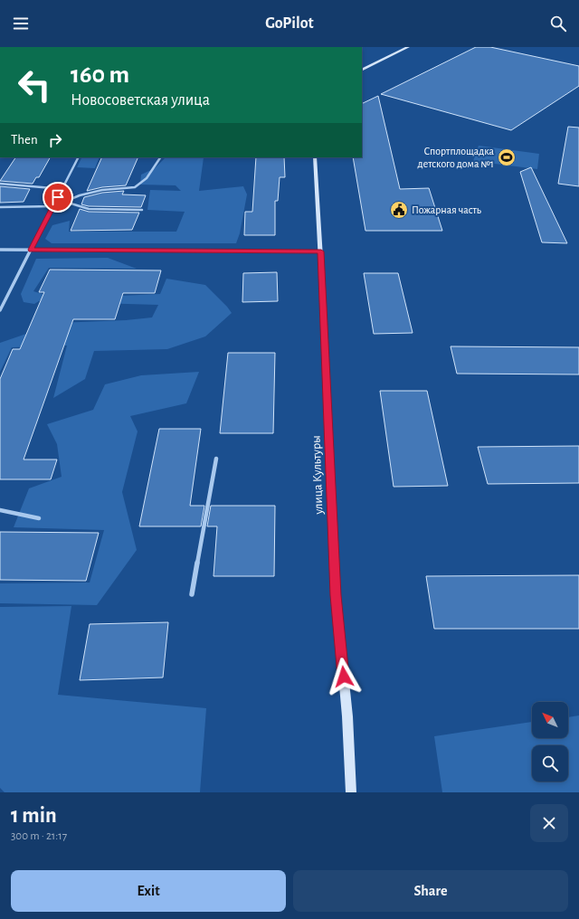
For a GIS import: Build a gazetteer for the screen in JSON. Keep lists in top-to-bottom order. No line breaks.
{"streets":{"main road":["улица Культуры"]},"places":{"sports":["Спортплощадка детского дома №1"],"public building":["Пожарная часть"]},"north":"top left","page":{"header":"GoPilot","turn":["160 m","Новосоветская улица"],"then":"Then","heading":["1 min","300 m · 21:17"],"buttons":["Exit","Share"]}}
